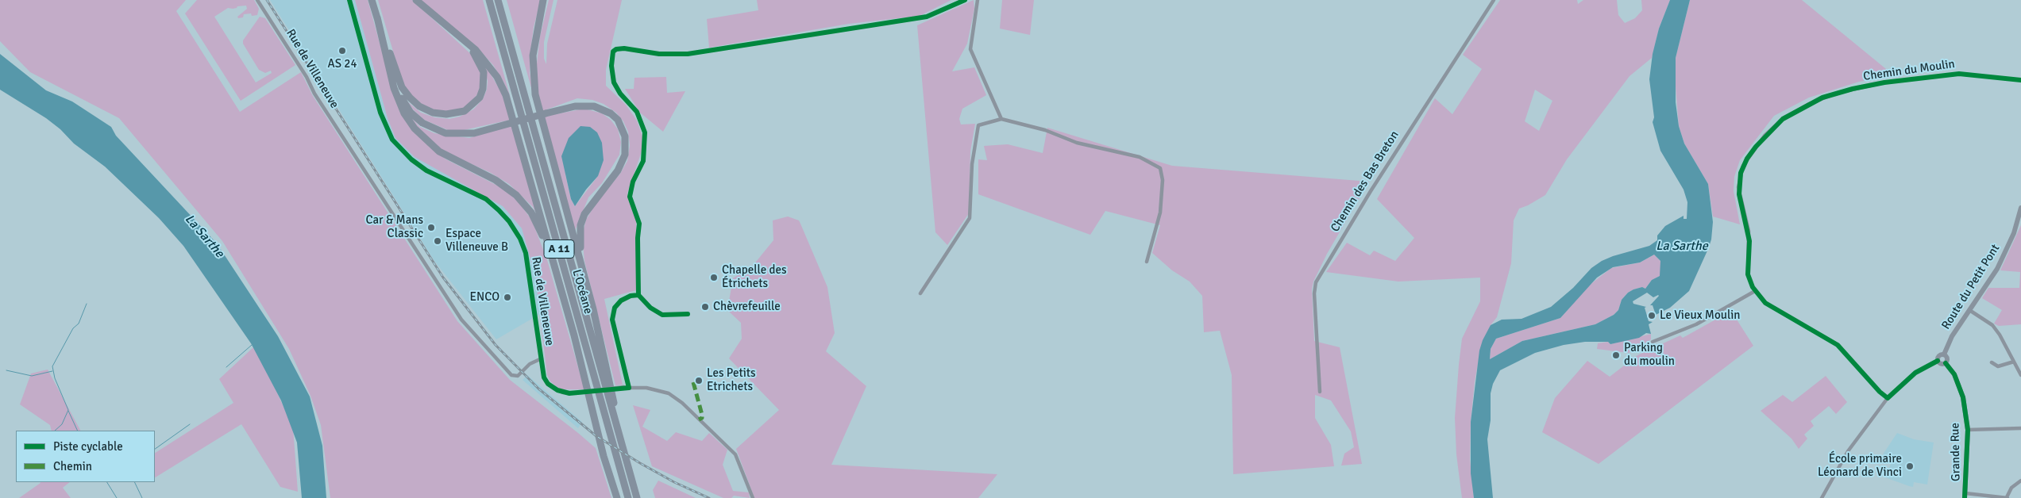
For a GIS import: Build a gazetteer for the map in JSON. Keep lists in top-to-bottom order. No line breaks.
{"streets":{"highway":["A 11","L’Océane"],"street":["Rue de Villeneuve","Chemin du Moulin","Chemin des Bas Breton","Route du Petit Pont","Grande Rue"]},"crossings":[["Route du Petit Pont","Grande Rue"]],"water":["La Sarthe"],"places":["AS 24","Car & Mans Classic","Espace Villeneuve B","Chapelle des Étrichets","ENCO","Chèvrefeuille","Le Vieux Moulin","Parking du moulin","Les Petits Etrichets","École primaire Léonard de Vinci"],"legend":["Piste cyclable","Chemin"]}
